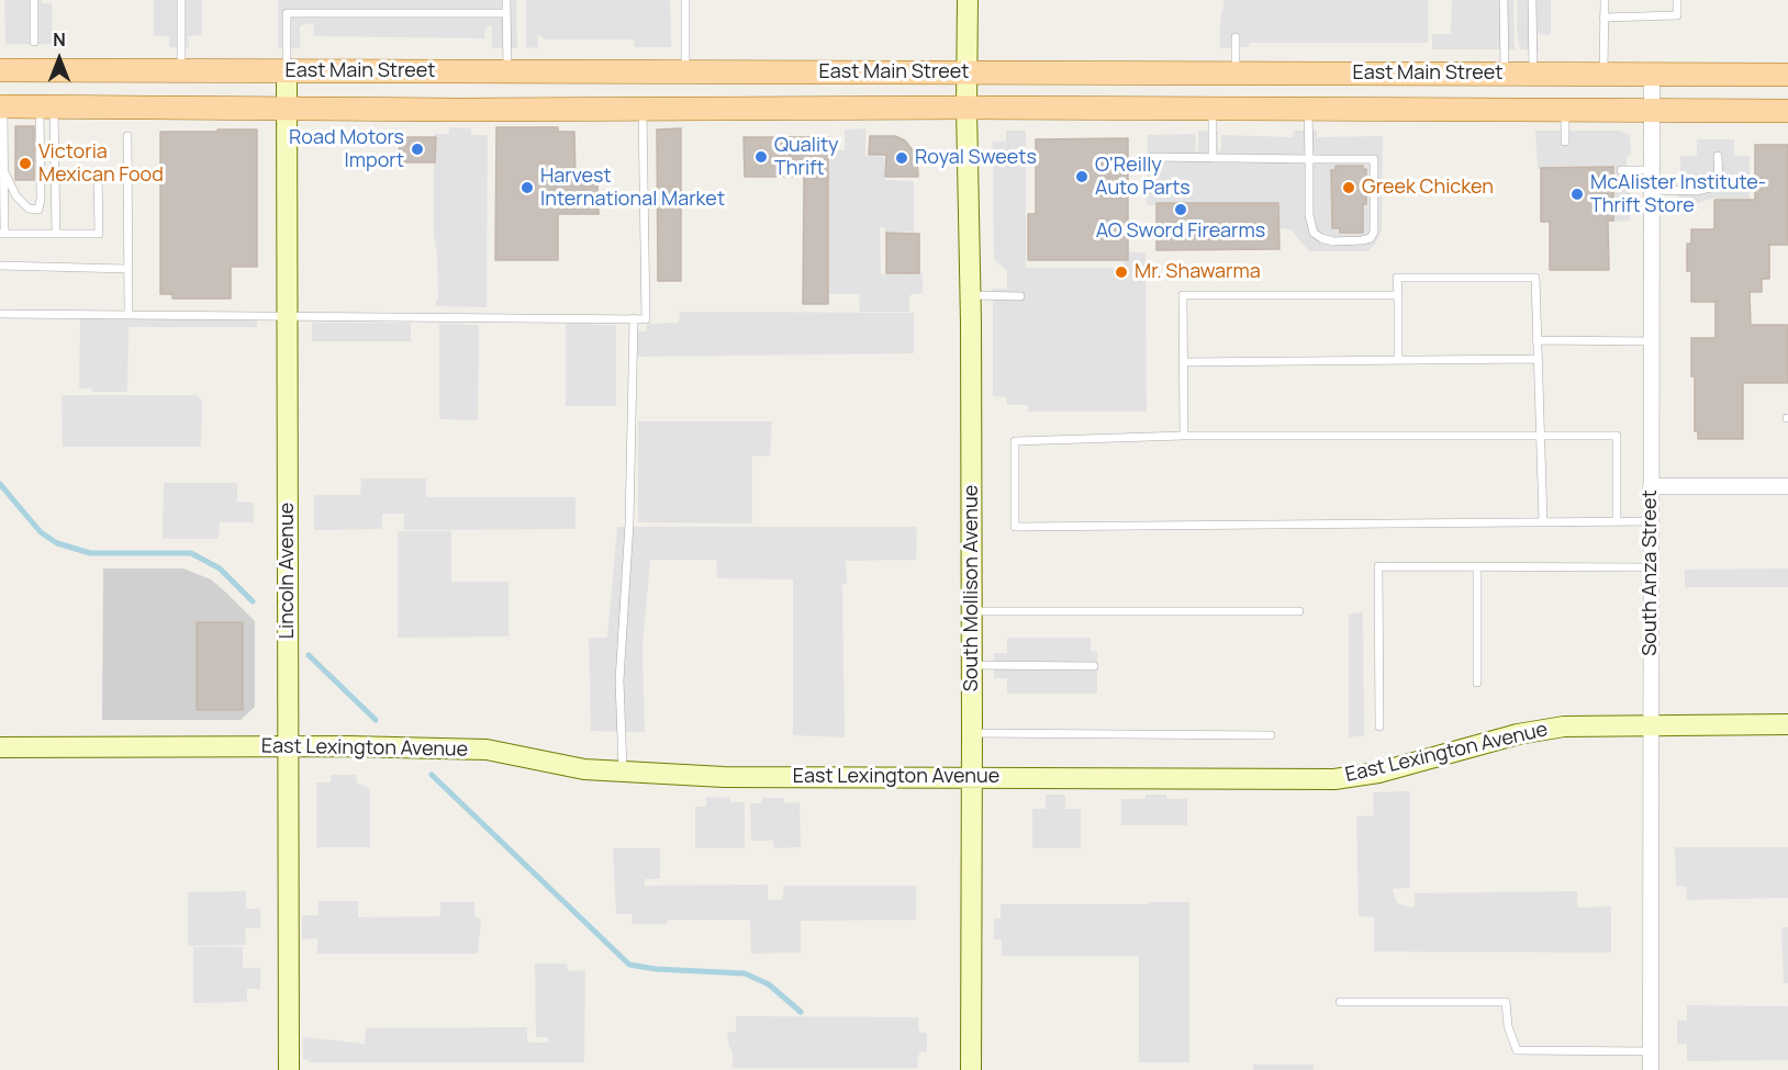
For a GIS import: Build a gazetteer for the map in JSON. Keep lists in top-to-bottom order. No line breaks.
{"streets":{"main road":["East Main Street"],"street":["Lincoln Avenue","South Anza Street","South Mollison Avenue","East Lexington Avenue"]},"crossings":[["East Main Street","Lincoln Avenue"],["East Main Street","South Anza Street"],["East Main Street","South Mollison Avenue"],["Lincoln Avenue","East Lexington Avenue"],["South Anza Street","East Lexington Avenue"],["South Mollison Avenue","East Lexington Avenue"]],"places":["Road Motors Import","Quality Thrift","Royal Sweets","Victoria Mexican Food","O'Reilly Auto Parts","Harvest International Market","Greek Chicken","McAlister Institute- Thrift Store","AO Sword Firearms","Mr. Shawarma"],"north":"top"}
